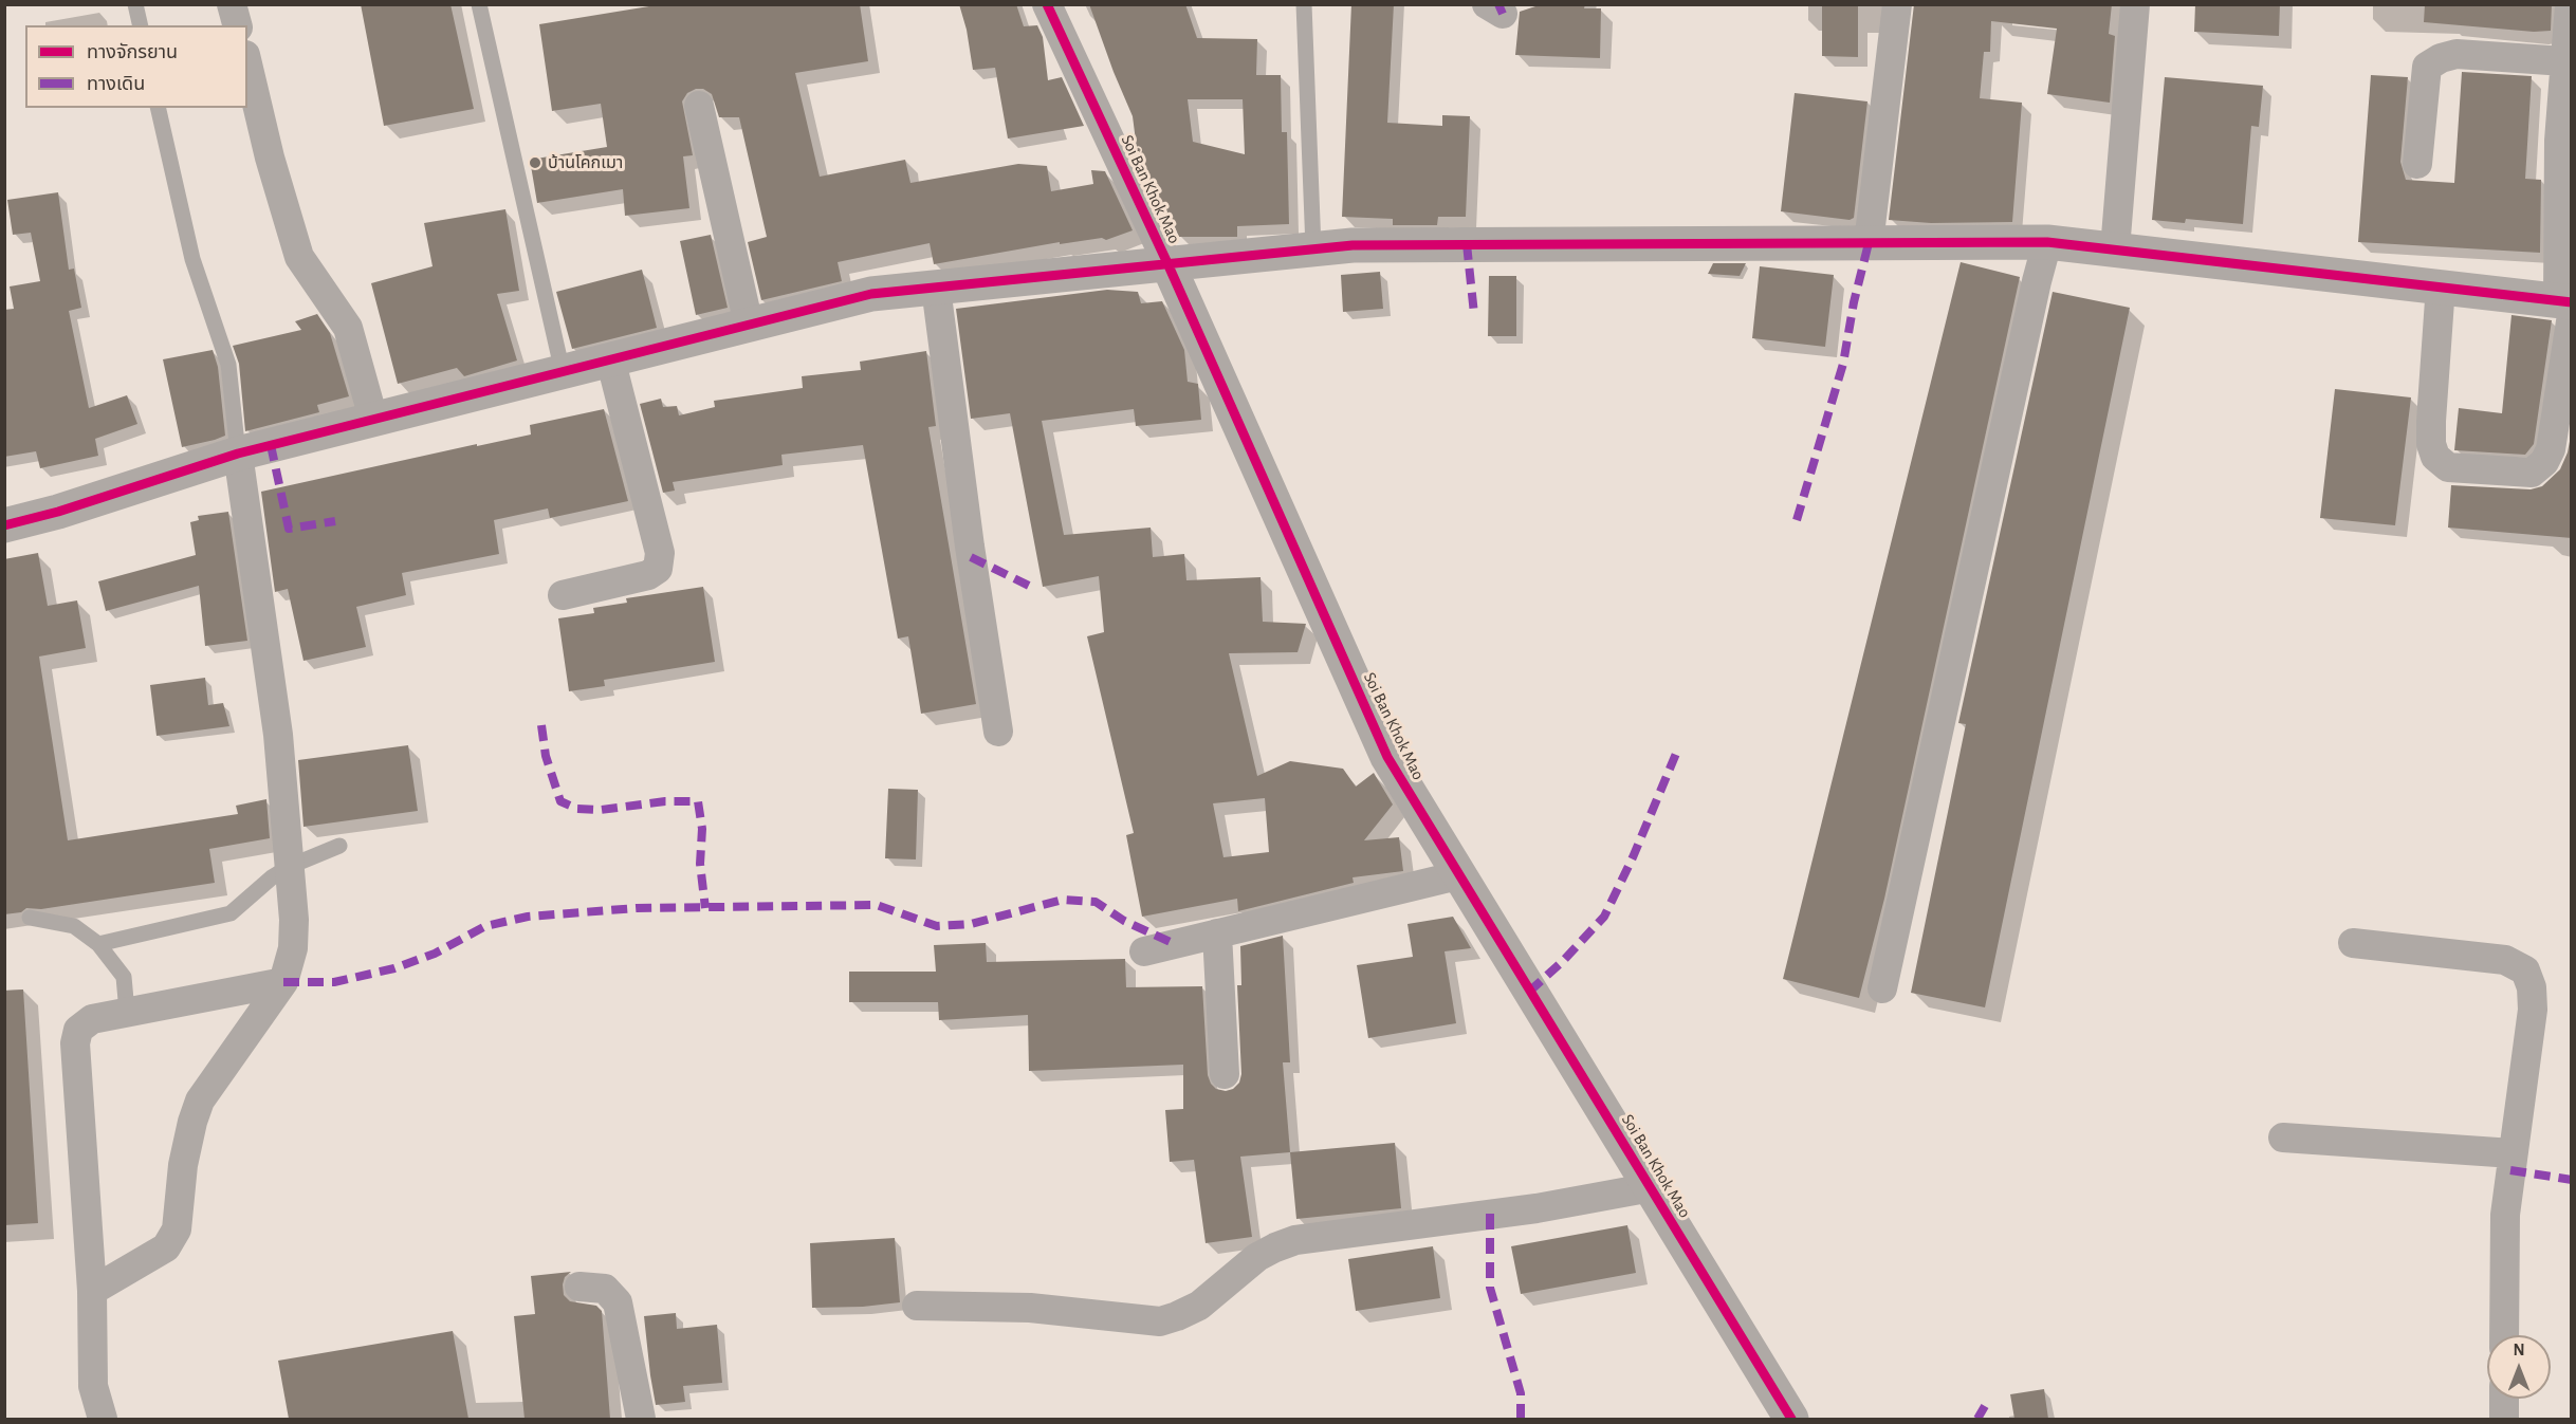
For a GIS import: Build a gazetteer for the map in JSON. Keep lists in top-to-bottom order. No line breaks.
{"streets":{"street":["Soi Ban Khok Mao"]},"places":["บ้านโคกเมา"],"legend":["ทางจักรยาน","ทางเดิน"],"north":"top"}
